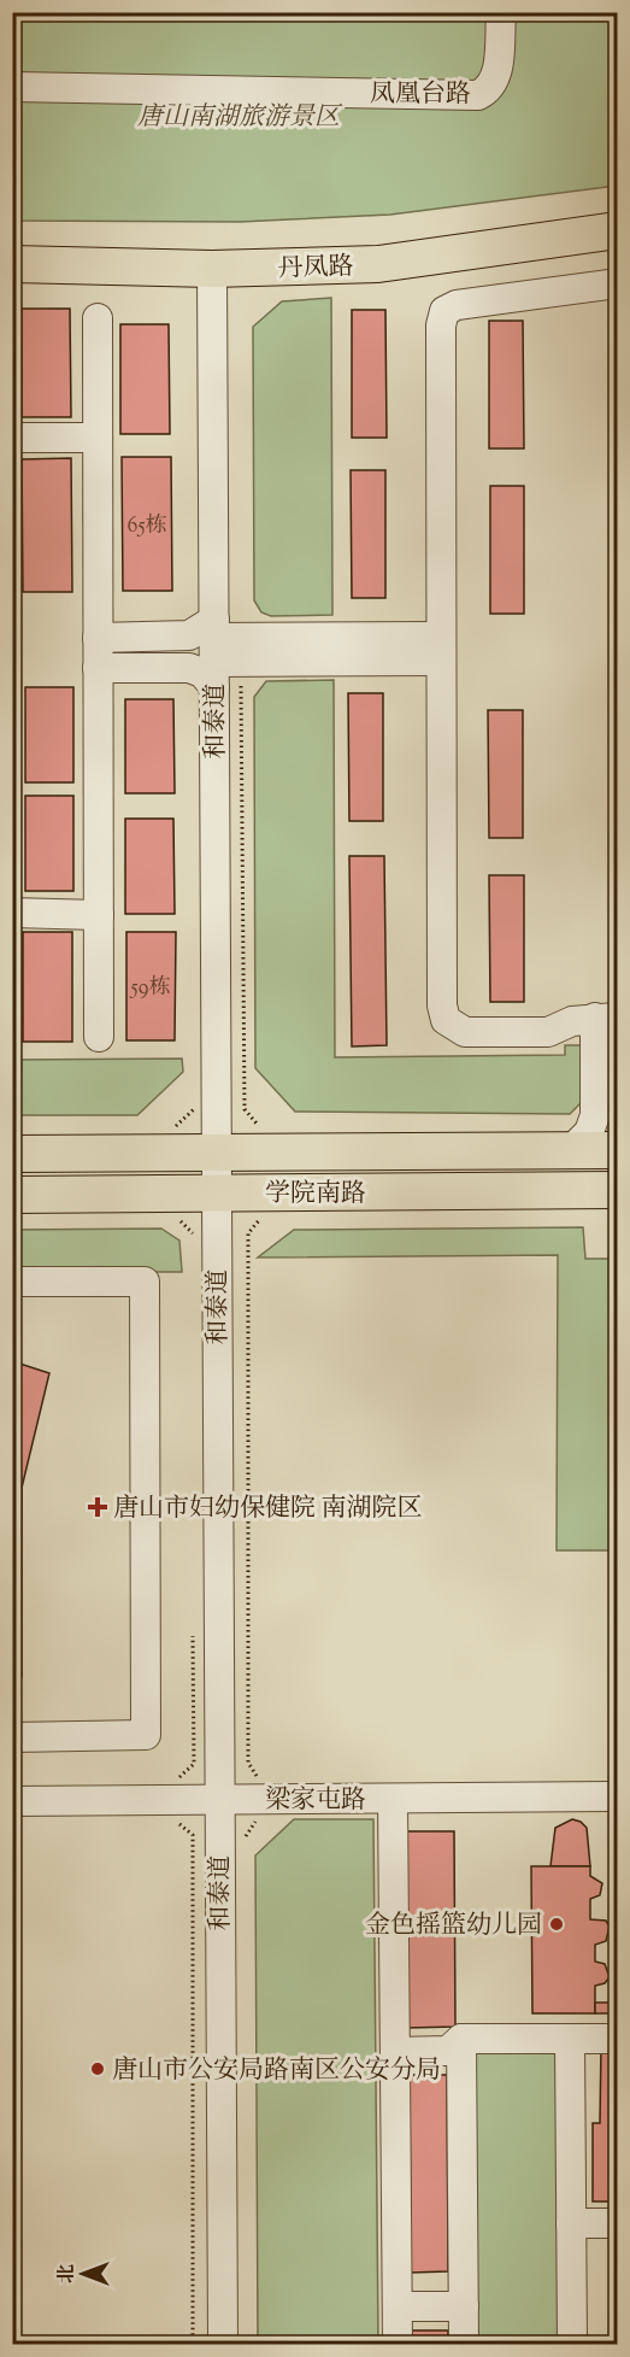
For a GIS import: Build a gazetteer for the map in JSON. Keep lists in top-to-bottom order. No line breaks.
{"streets":{"main road":["丹凤路","学院南路"],"street":["凤凰台路","和泰道","梁家屯路"]},"crossings":[["丹凤路","和泰道"],["和泰道","学院南路"],["和泰道","梁家屯路"]],"parks":["唐山南湖旅游景区"],"places":{"health":["唐山市妇幼保健院 南湖院区"],"other":["金色摇篮幼儿园","唐山市公安局路南区公安分局"]},"house_numbers":["65栋","59栋"],"north":"left"}
